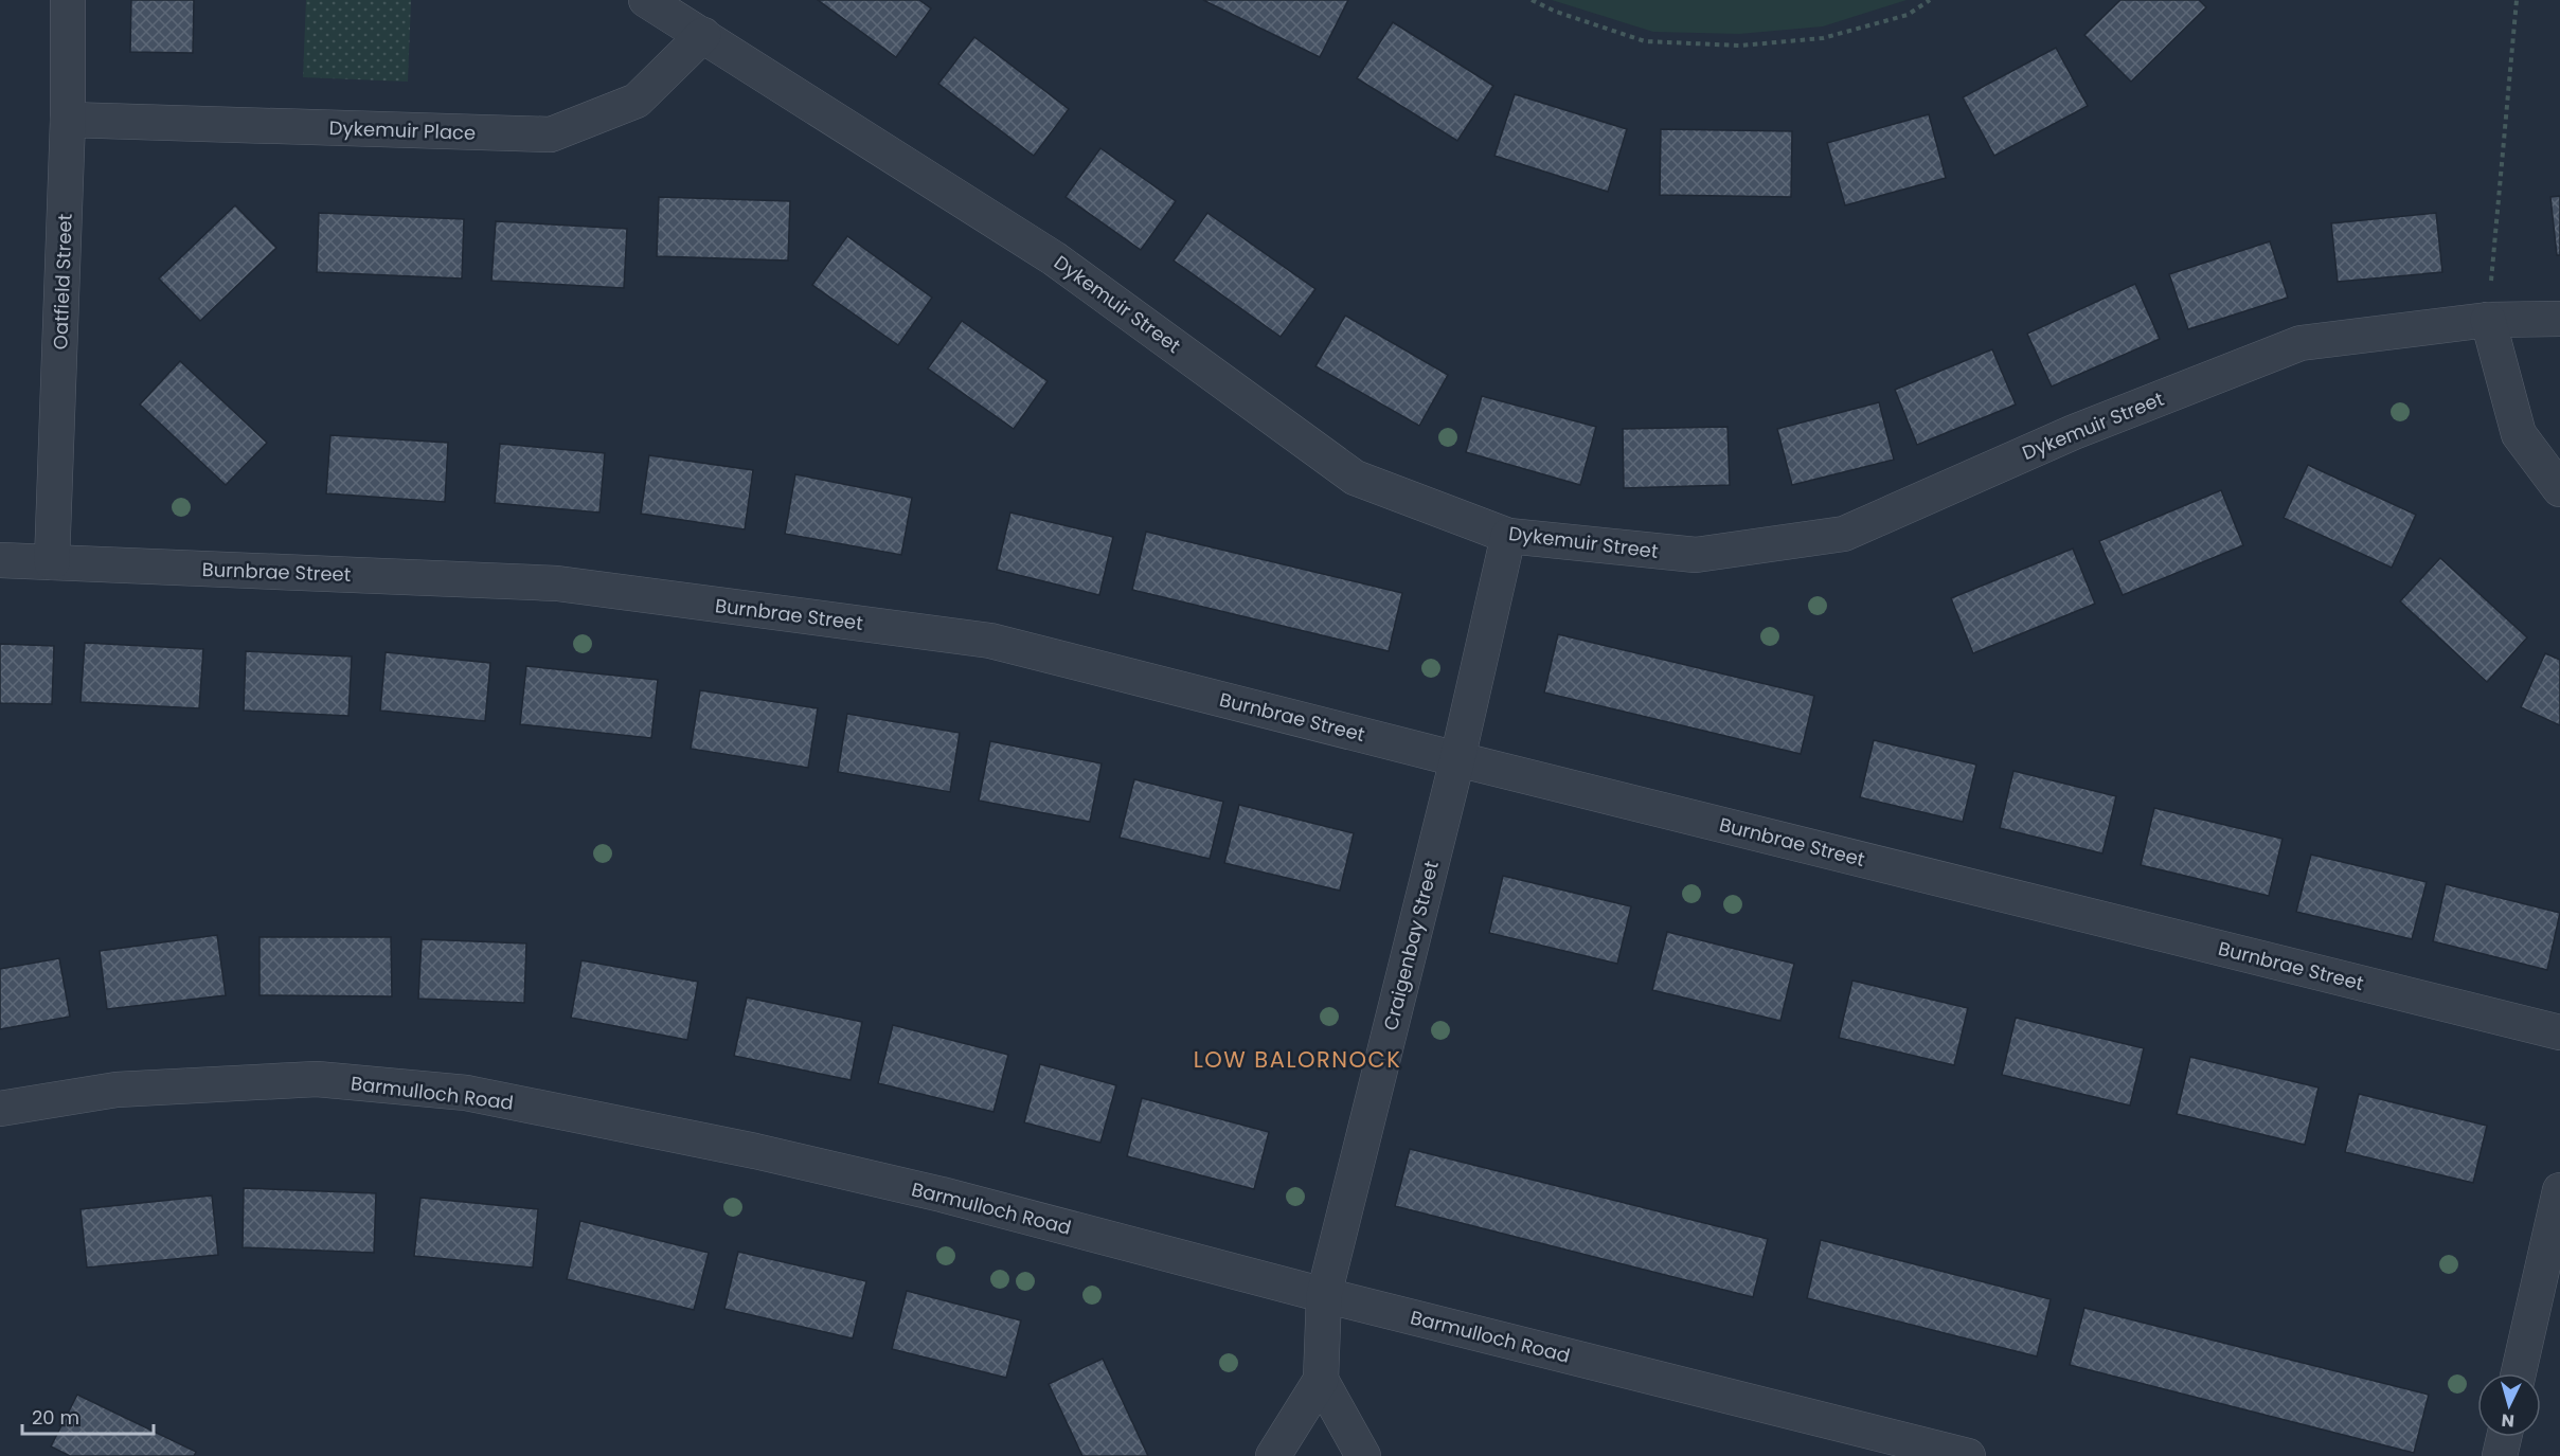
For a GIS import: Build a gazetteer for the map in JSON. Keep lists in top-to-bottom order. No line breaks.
{"streets":{"street":["Dykemuir Place","Oatfield Street","Dykemuir Street","Burnbrae Street","Craigenbay Street","Barmulloch Road"]},"crossings":[["Dykemuir Place","Oatfield Street"],["Dykemuir Place","Dykemuir Street"],["Oatfield Street","Burnbrae Street"],["Dykemuir Street","Craigenbay Street"],["Burnbrae Street","Craigenbay Street"],["Craigenbay Street","Barmulloch Road"]],"districts":["LOW BALORNOCK"],"scale_bar":"20 m","north":"bottom"}
